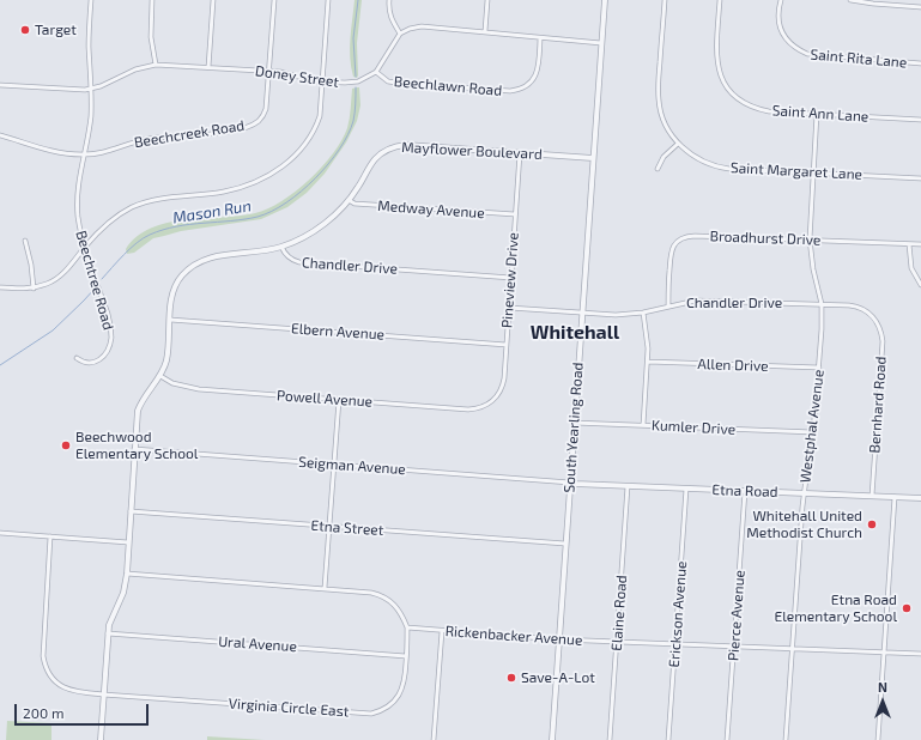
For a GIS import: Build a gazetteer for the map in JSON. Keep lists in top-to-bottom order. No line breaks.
{"streets":{"street":["Saint Rita Lane","Doney Street","Beechlawn Road","Saint Ann Lane","Beechcreek Road","Mayflower Boulevard","Saint Margaret Lane","Medway Avenue","Broadhurst Drive","Chandler Drive","Beechtree Road","Pineview Drive","Elbern Avenue","Allen Drive","Powell Avenue","Bernhard Road","Westphal Avenue","South Yearling Road","Kumler Drive","Seigman Avenue","Etna Road","Etna Street","Elaine Road","Erickson Avenue","Pierce Avenue","Rickenbacker Avenue","Ural Avenue","Virginia Circle East"]},"crossings":[["Doney Street","Beechlawn Road"],["Doney Street","Beechcreek Road"],["Doney Street","Beechtree Road"],["Saint Ann Lane","Westphal Avenue"],["Beechcreek Road","Beechtree Road"],["Mayflower Boulevard","Medway Avenue"],["Mayflower Boulevard","Chandler Drive"],["Mayflower Boulevard","Pineview Drive"],["Mayflower Boulevard","Elbern Avenue"],["Mayflower Boulevard","Powell Avenue"],["Mayflower Boulevard","South Yearling Road"],["Mayflower Boulevard","Seigman Avenue"],["Mayflower Boulevard","Etna Street"],["Mayflower Boulevard","Ural Avenue"],["Mayflower Boulevard","Virginia Circle East"],["Saint Margaret Lane","Westphal Avenue"],["Medway Avenue","Pineview Drive"],["Broadhurst Drive","Chandler Drive"],["Broadhurst Drive","Westphal Avenue"],["Chandler Drive","Pineview Drive"],["Chandler Drive","Bernhard Road"],["Chandler Drive","Westphal Avenue"],["Chandler Drive","South Yearling Road"],["Pineview Drive","Elbern Avenue"],["Pineview Drive","Powell Avenue"],["Allen Drive","Westphal Avenue"],["Bernhard Road","Etna Road"],["Westphal Avenue","Kumler Drive"],["Westphal Avenue","Etna Road"],["Westphal Avenue","Rickenbacker Avenue"],["South Yearling Road","Kumler Drive"],["South Yearling Road","Seigman Avenue"],["South Yearling Road","Etna Road"],["South Yearling Road","Etna Street"],["South Yearling Road","Rickenbacker Avenue"],["Seigman Avenue","Etna Road"],["Etna Road","Elaine Road"],["Etna Road","Erickson Avenue"],["Etna Road","Pierce Avenue"],["Elaine Road","Rickenbacker Avenue"],["Erickson Avenue","Rickenbacker Avenue"],["Pierce Avenue","Rickenbacker Avenue"],["Rickenbacker Avenue","Virginia Circle East"],["Ural Avenue","Virginia Circle East"]],"districts":["Whitehall"],"water":["Mason Run"],"places":["Target","Beechwood Elementary School","Whitehall United Methodist Church","Etna Road Elementary School","Save-A-Lot"],"scale_bar":"200 m","north":"top"}
